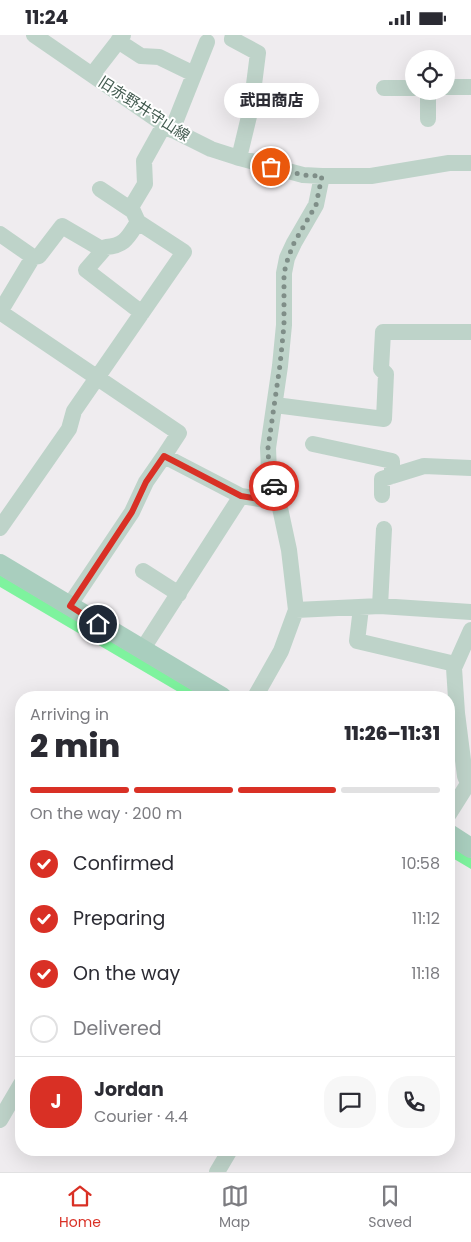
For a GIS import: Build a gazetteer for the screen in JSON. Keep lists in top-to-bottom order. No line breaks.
{"streets":{"street":["旧赤野井守山線"]},"places":["武田商店"],"page":{"status":"11:24","bubble":"武田商店","heading":["2 min","Arriving in","11:26–11:31"],"panel":["Jordan","Courier · 4.4"],"bar":"On the way · 200 m","list":[["Confirmed","10:58"],["Preparing","11:12"],["On the way","11:18"],"Delivered"],"round":"J","tabs":["Home","Map","Saved"]}}
